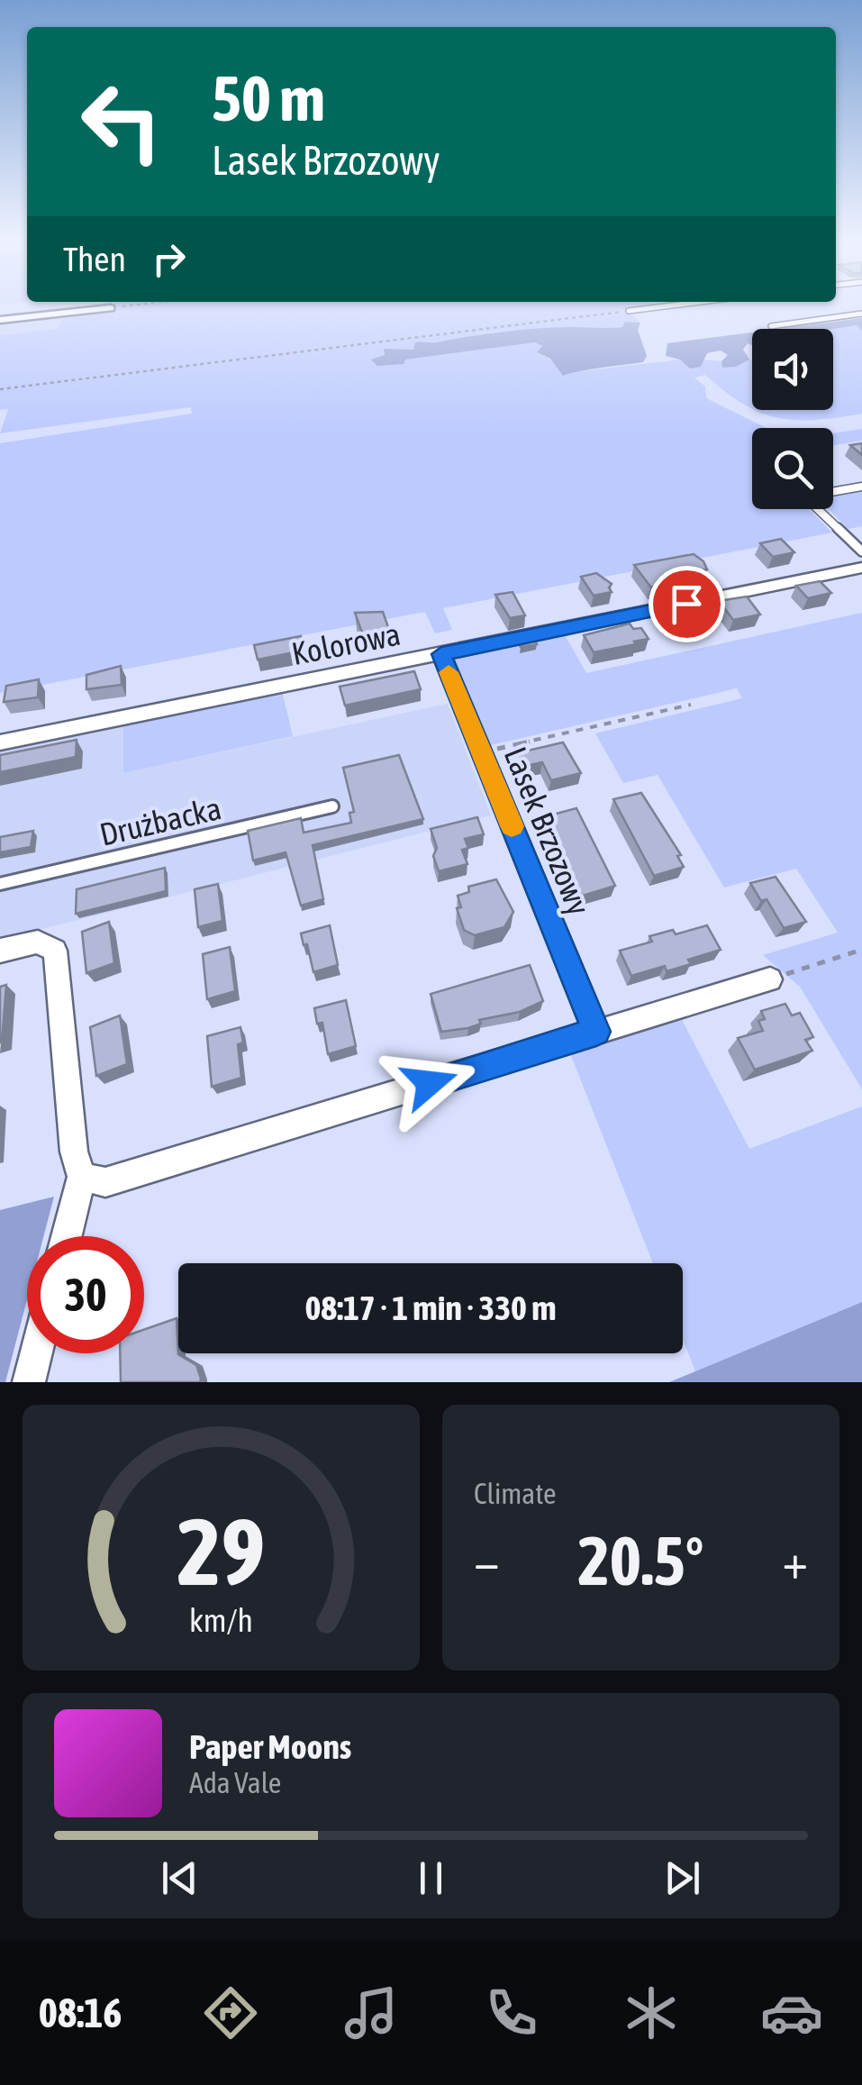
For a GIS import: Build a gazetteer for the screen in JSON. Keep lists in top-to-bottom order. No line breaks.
{"streets":{"street":["Kolorowa","Lasek Brzozowy"],"lane":["Drużbacka"]},"crossings":[["Kolorowa","Lasek Brzozowy"]],"page":{"turn":["50 m","Lasek Brzozowy"],"then":"Then","limit":"30","trip":"08:17 · 1 min · 330 m","tile":"Climate","heat":["−","20.5°","+"],"song":["Paper Moons","Ada Vale"],"tabs":"08:16","gauge":["29","km/h"]}}
